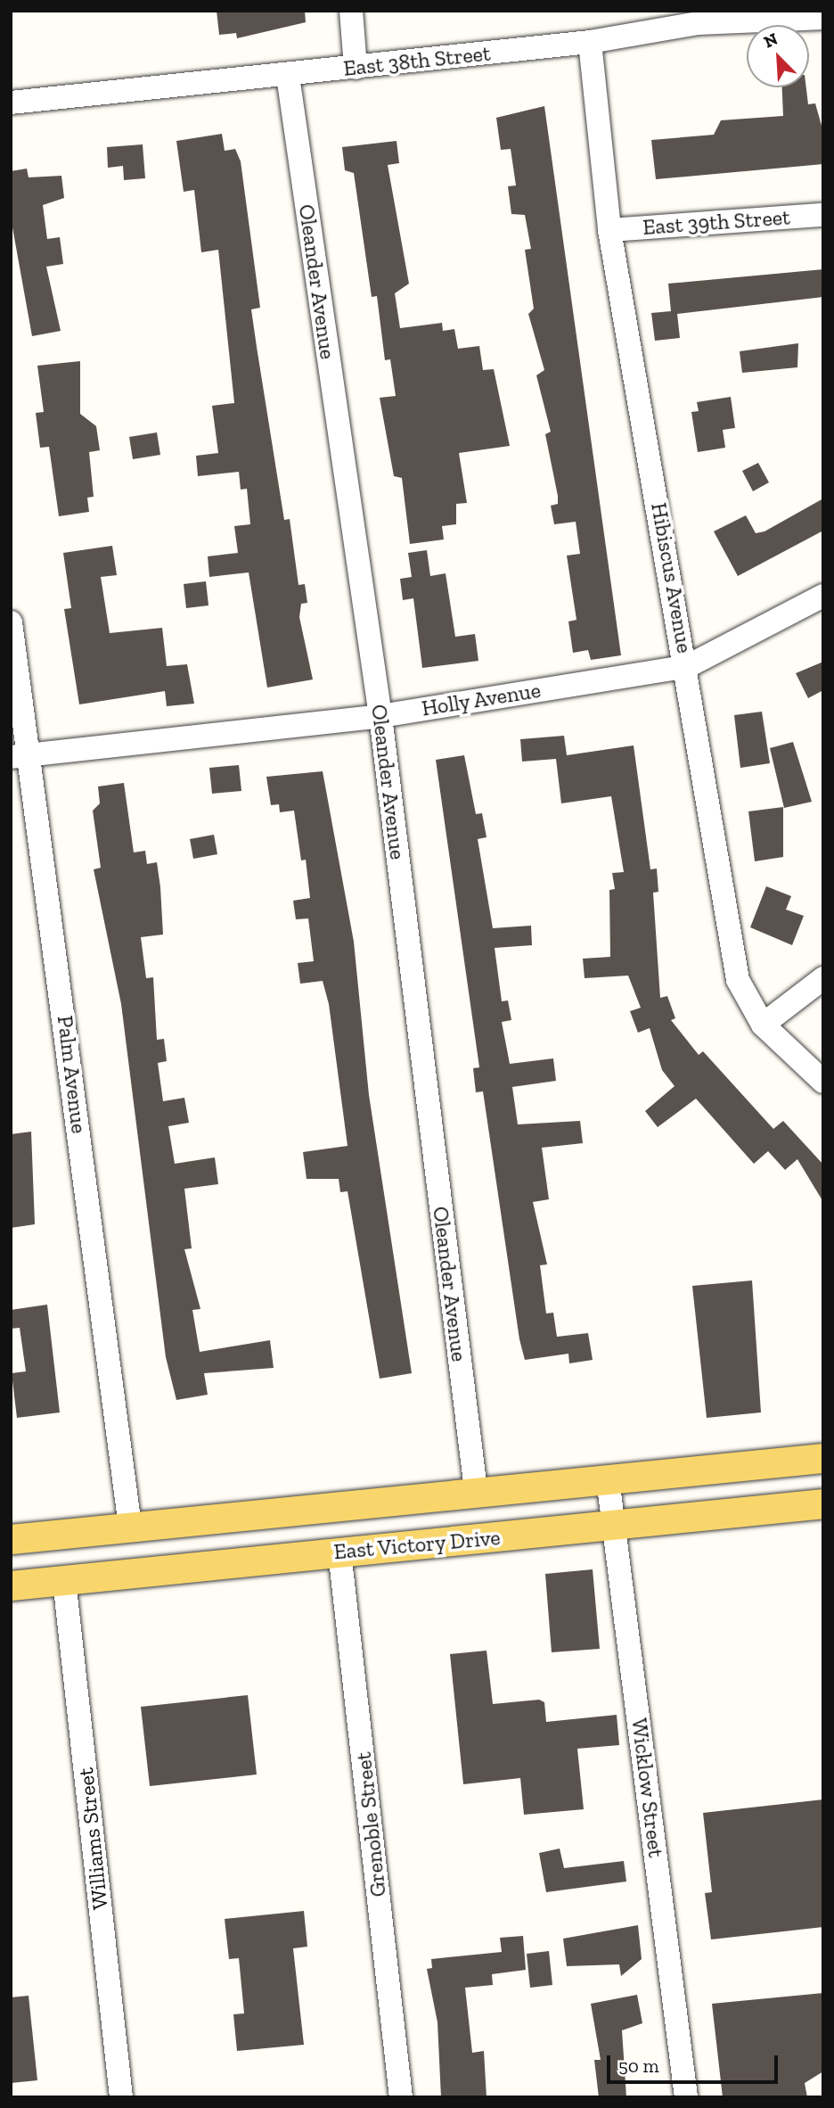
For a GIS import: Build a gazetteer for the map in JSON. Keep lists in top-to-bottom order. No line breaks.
{"streets":{"main road":["East Victory Drive"],"street":["East 38th Street","East 39th Street","Oleander Avenue","Hibiscus Avenue","Holly Avenue","Palm Avenue","Wicklow Street","Grenoble Street","Williams Street"]},"crossings":[["East 38th Street","Oleander Avenue"],["East 38th Street","Hibiscus Avenue"],["East 39th Street","Hibiscus Avenue"],["Oleander Avenue","Holly Avenue"],["Hibiscus Avenue","Holly Avenue"],["Holly Avenue","Palm Avenue"],["East Victory Drive","Wicklow Street"],["East Victory Drive","Grenoble Street"],["East Victory Drive","Williams Street"]],"scale_bar":"50 m","north":"top left"}
